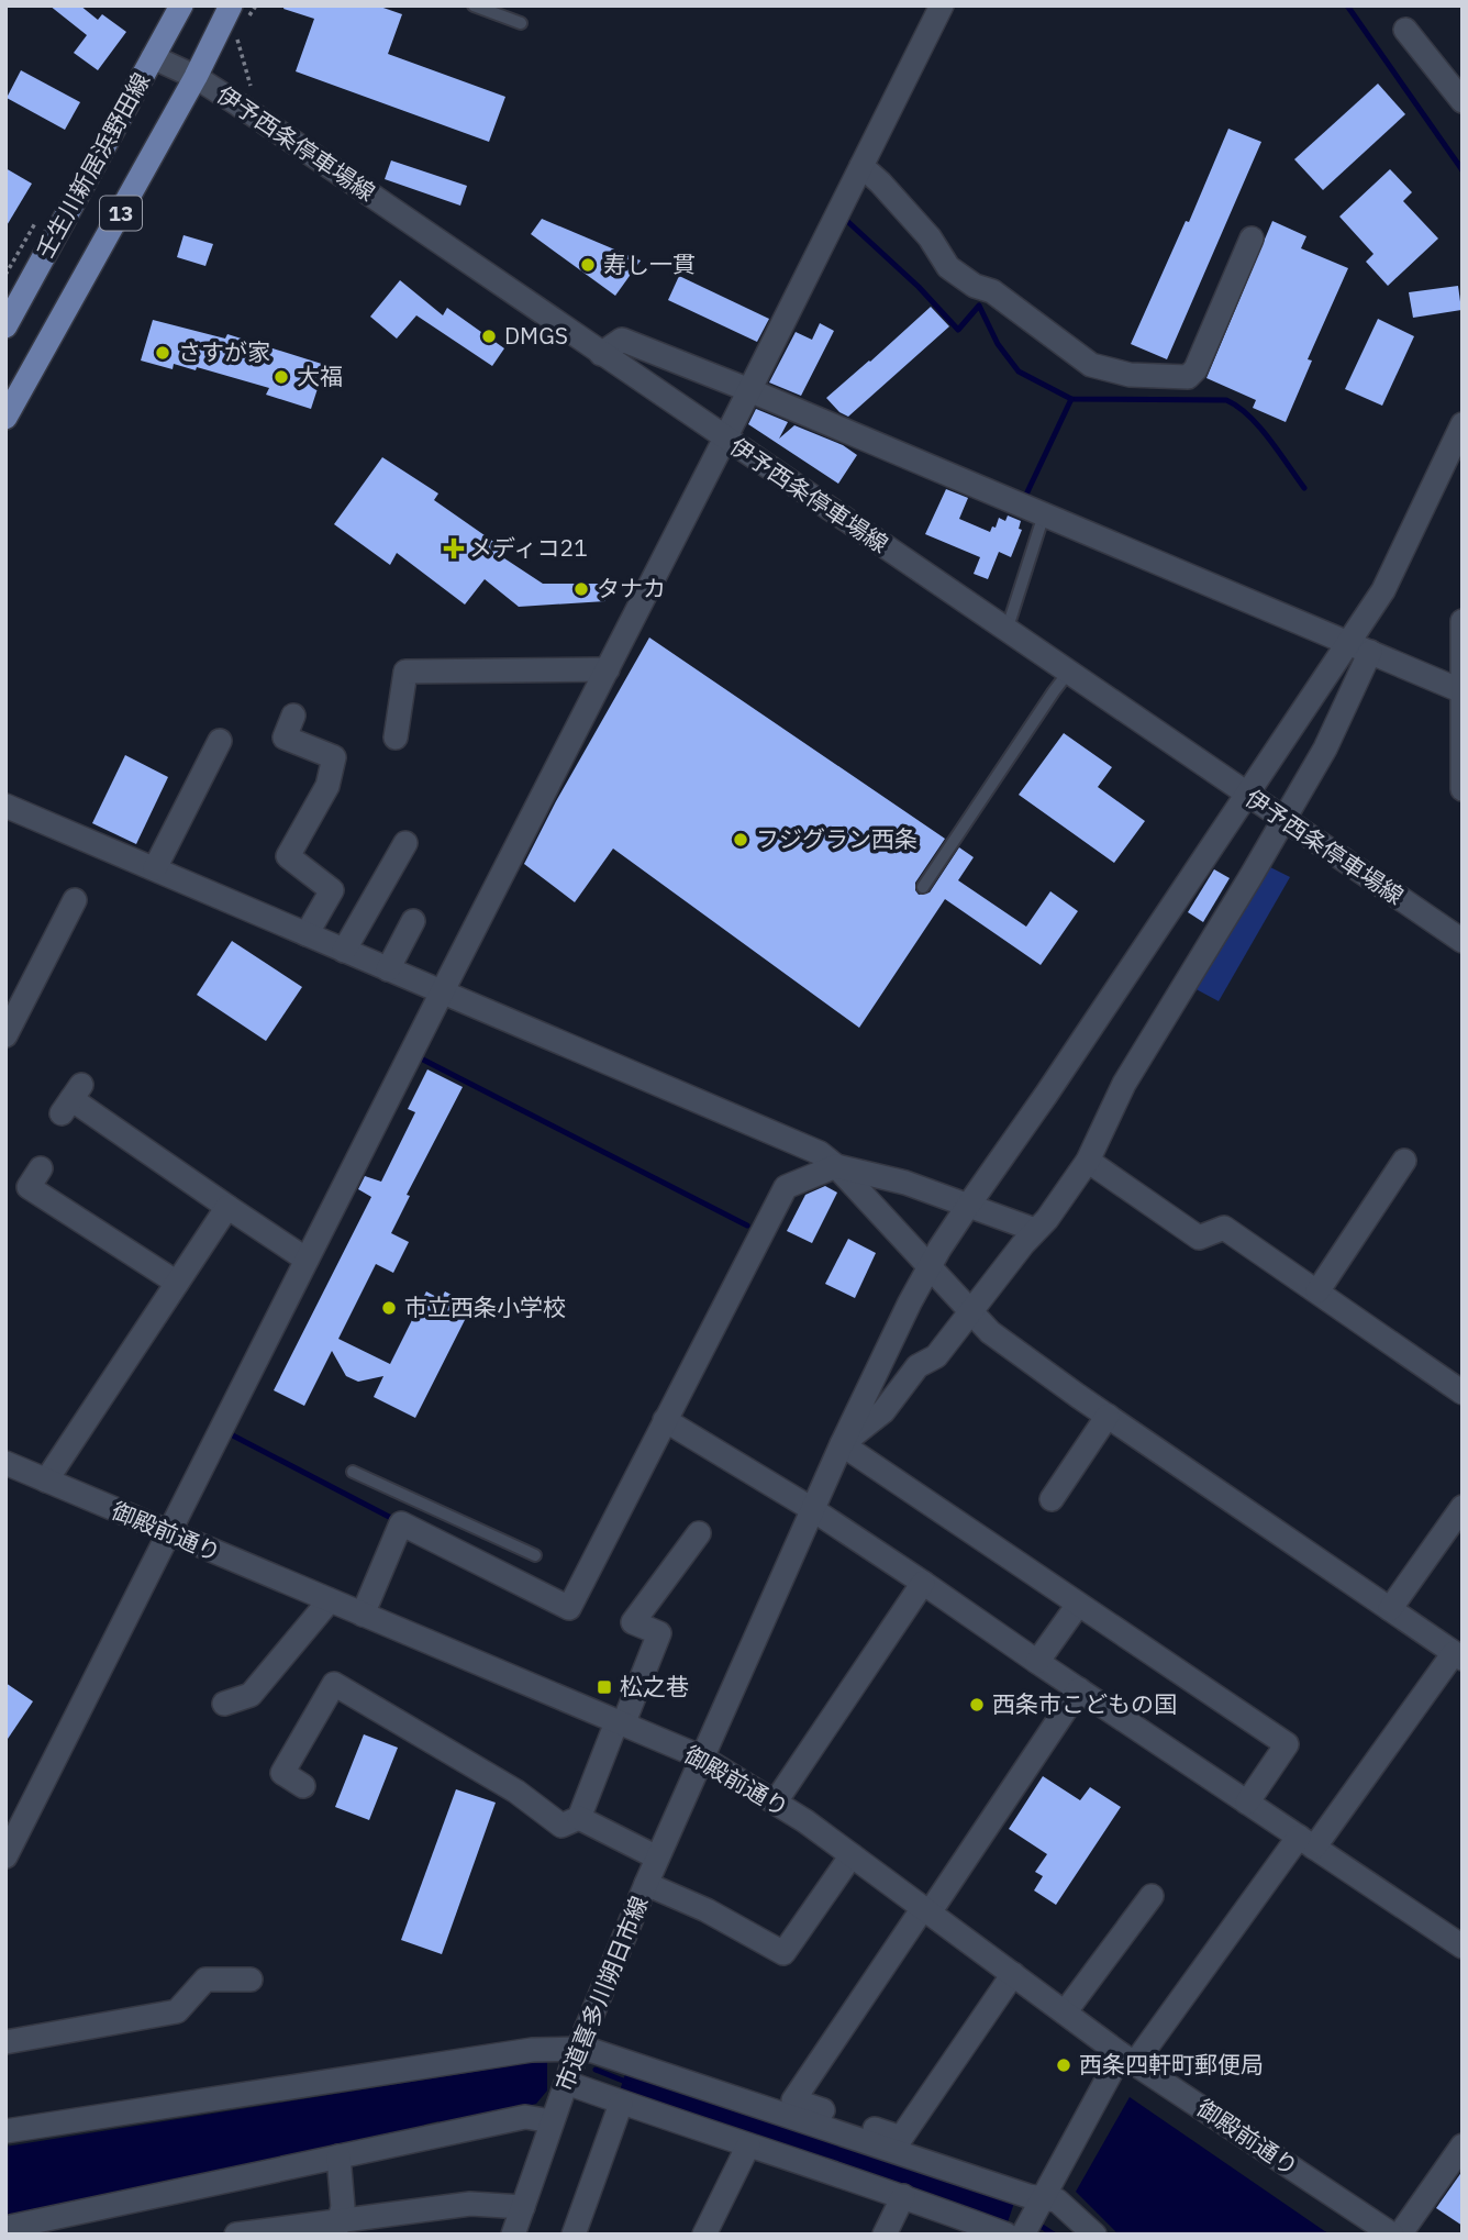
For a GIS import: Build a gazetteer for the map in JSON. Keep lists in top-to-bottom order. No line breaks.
{"streets":{"main road":["壬生川新居浜野田線","13"],"street":["伊予西条停車場線","御殿前通り","市道喜多川朔日市線"]},"crossings":[["伊予西条停車場線","壬生川新居浜野田線"],["伊予西条停車場線","市道喜多川朔日市線"],["御殿前通り","市道喜多川朔日市線"]],"places":{"other":["寿し一貫","DMGS","さすが家","大福","タナカ","フジグラン西条","市立西条小学校","西条市こどもの国","西条四軒町郵便局"],"health":["メディコ21"],"transit":["松之巷"]}}
